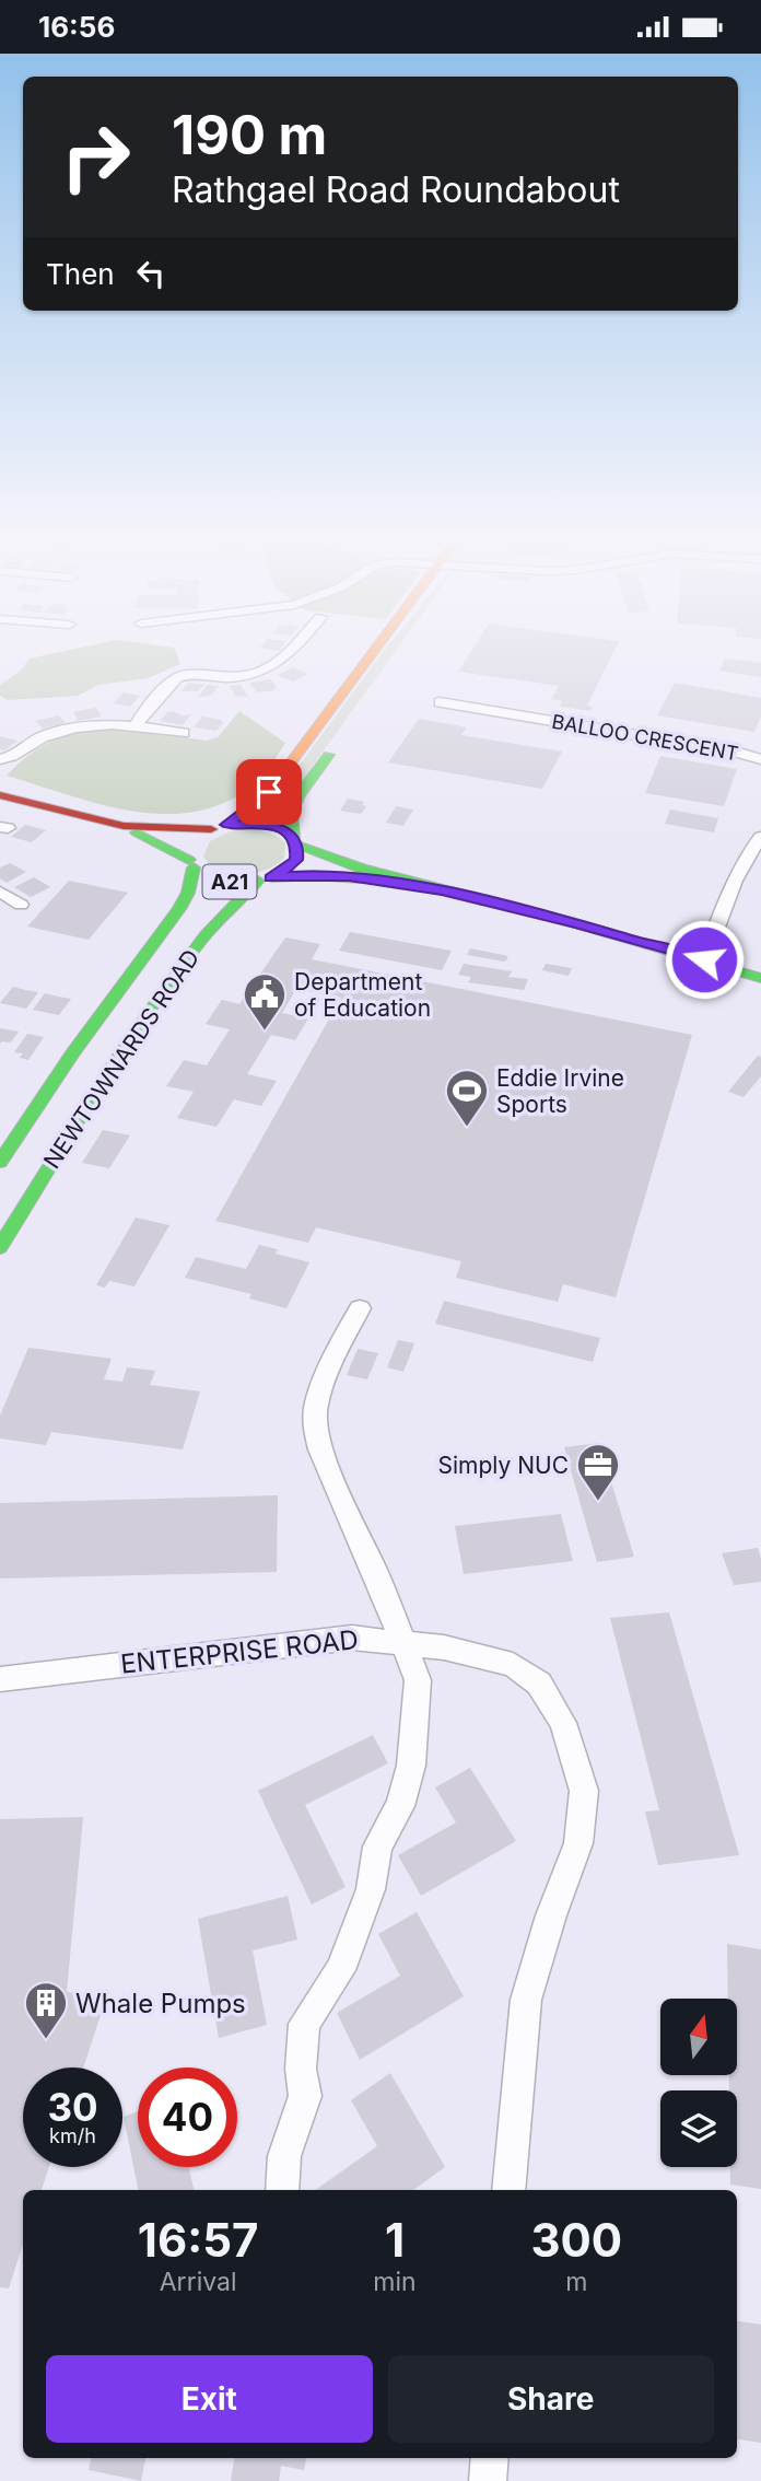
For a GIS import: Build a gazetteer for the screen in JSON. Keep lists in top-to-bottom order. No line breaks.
{"streets":{"main road":["A21","NEWTOWNARDS ROAD"],"street":["BALLOO CRESCENT","ENTERPRISE ROAD"]},"crossings":[["A21","NEWTOWNARDS ROAD"]],"places":{"public building":["Department of Education"],"sports":["Eddie Irvine Sports"],"office":["Simply NUC"],"building":["Whale Pumps"]},"north":"top","page":{"status":"16:56","turn":["190 m","Rathgael Road Roundabout"],"then":"Then","speed":"30 km/h","limit":"40","eta":["16:57","Arrival","1","min","300","m"],"buttons":["Exit","Share"]}}
